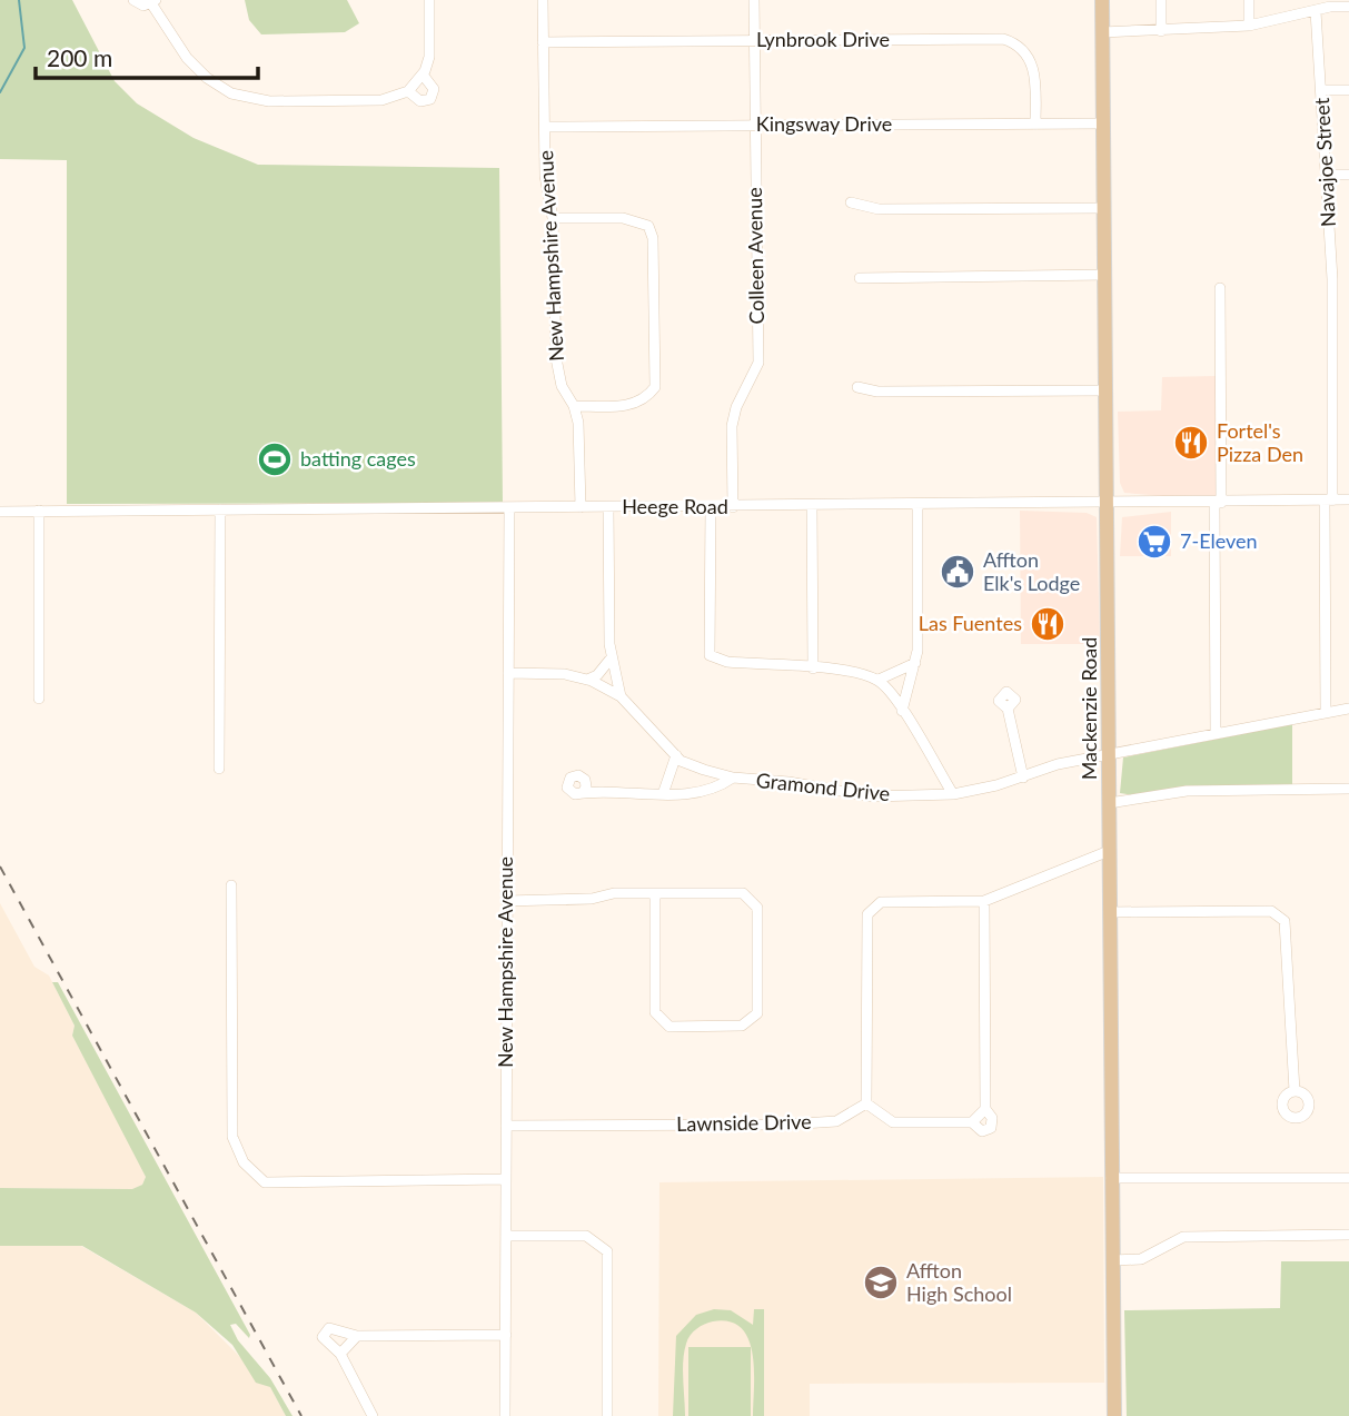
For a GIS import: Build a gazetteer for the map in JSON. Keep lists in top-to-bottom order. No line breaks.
{"streets":{"main road":["Mackenzie Road"],"street":["Lynbrook Drive","Kingsway Drive","Navajoe Street","New Hampshire Avenue","Colleen Avenue","Heege Road","Gramond Drive","Lawnside Drive"]},"crossings":[["Lynbrook Drive","Kingsway Drive"],["Lynbrook Drive","New Hampshire Avenue"],["Lynbrook Drive","Colleen Avenue"],["Kingsway Drive","New Hampshire Avenue"],["Kingsway Drive","Colleen Avenue"],["Kingsway Drive","Mackenzie Road"],["Navajoe Street","Heege Road"],["Navajoe Street","Gramond Drive"],["New Hampshire Avenue","Heege Road"],["New Hampshire Avenue","Gramond Drive"],["New Hampshire Avenue","Lawnside Drive"],["Colleen Avenue","Heege Road"],["Heege Road","Mackenzie Road"],["Mackenzie Road","Gramond Drive"]],"places":{"restaurant":["Fortel's Pizza Den","Las Fuentes"],"sports":["batting cages"],"supermarket":["7-Eleven"],"public building":["Affton Elk's Lodge"],"school or university":["Affton High School"]},"scale_bar":"200 m"}
